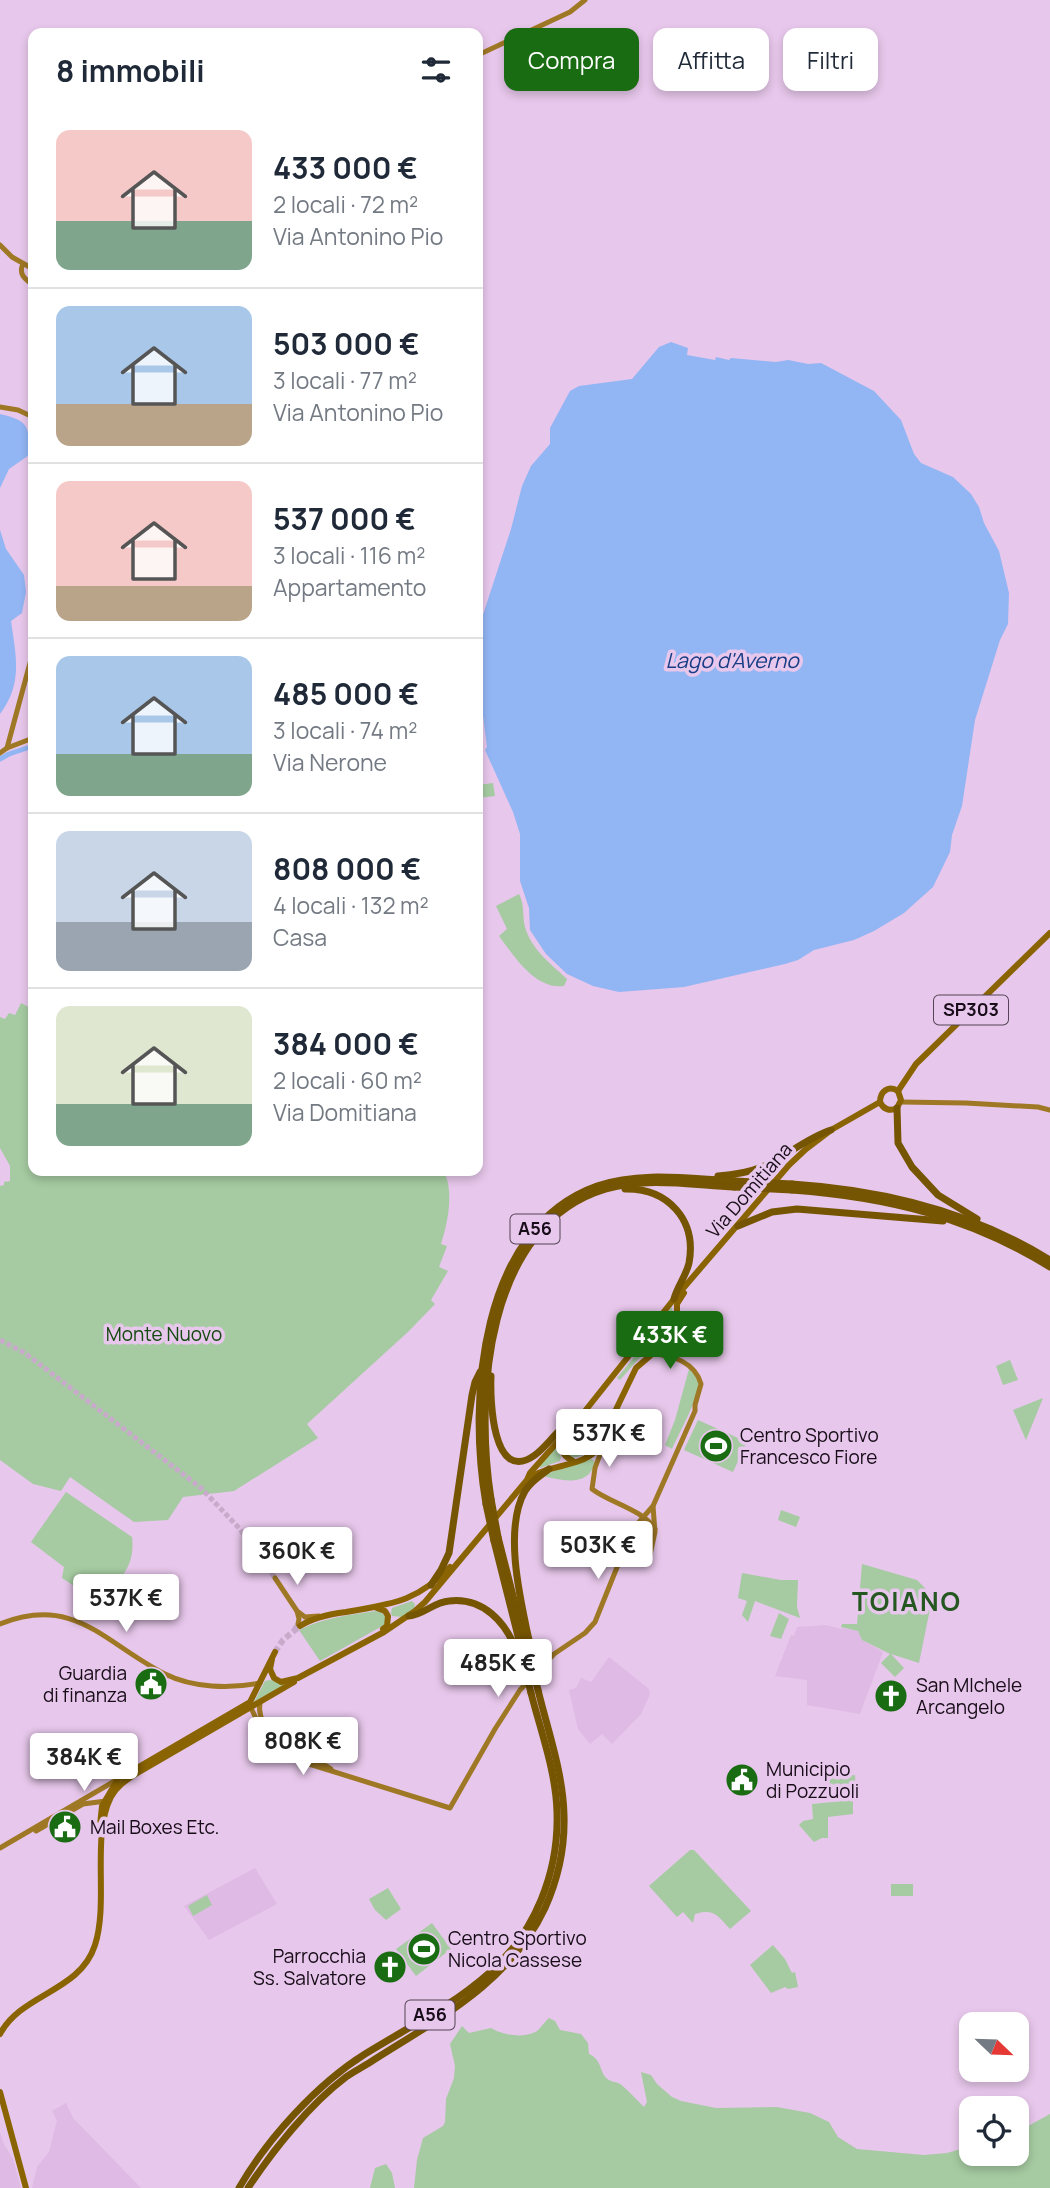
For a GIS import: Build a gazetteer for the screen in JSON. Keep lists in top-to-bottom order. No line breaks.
{"streets":{"highway":["A56"],"main road":["SP303","Via Domitiana"]},"crossings":[["SP303","Via Domitiana"]],"districts":["TOIANO"],"water":["Lago d'Averno"],"parks":["Monte Nuovo"],"places":{"sports":["Centro Sportivo Francesco Fiore","Centro Sportivo Nicola Cassese"],"public building":["Guardia di finanza","Municipio di Pozzuoli","Mail Boxes Etc."],"church":["San MIchele Arcangelo","Parrocchia Ss. Salvatore"]},"north":"bottom right","page":{"chip":["Compra","Affitta","Filtri"],"heading":"8 immobili","list":[{"name":"433 000 €","note":"2 locali · 72 m² · Via Antonino Pio"},{"name":"503 000 €","note":"3 locali · 77 m² · Via Antonino Pio"},{"name":"537 000 €","note":"3 locali · 116 m² · Appartamento"},{"name":"485 000 €","note":"3 locali · 74 m² · Via Nerone"},{"name":"808 000 €","note":"4 locali · 132 m² · Casa"},{"name":"384 000 €","note":"2 locali · 60 m² · Via Domitiana"}],"price":["433K €","537K €","503K €","360K €","537K €","485K €","808K €","384K €"]}}
